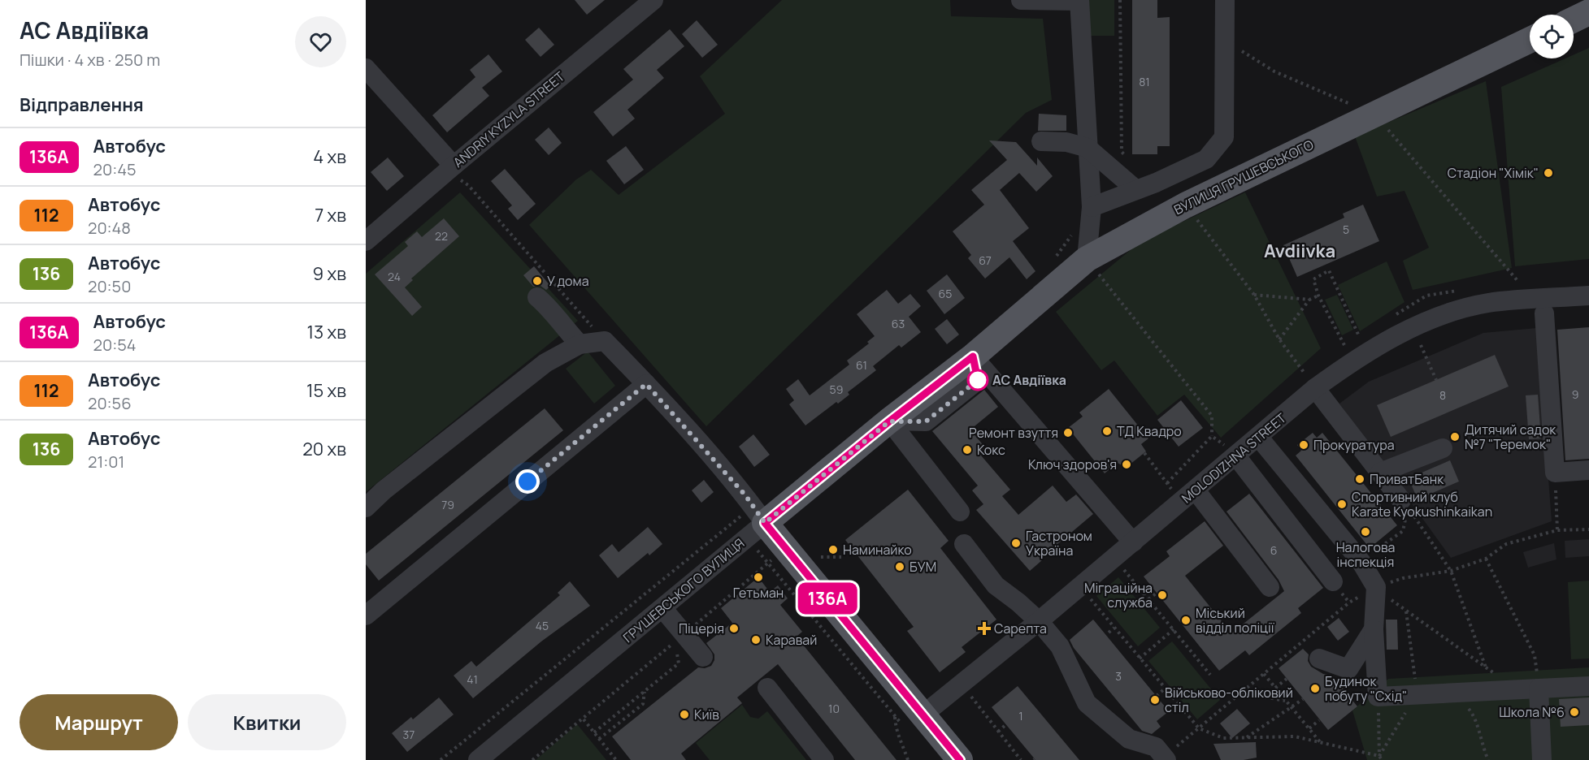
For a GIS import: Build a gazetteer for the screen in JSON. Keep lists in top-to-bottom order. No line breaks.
{"streets":{"main road":["ВУЛИЦЯ ГРУШЕВСЬКОГО","ГРУШЕВСЬКОГО ВУЛИЦЯ"],"street":["ANDRIY KYZYLA STREET","MOLODIZHNA STREET"]},"crossings":[["ВУЛИЦЯ ГРУШЕВСЬКОГО","ГРУШЕВСЬКОГО ВУЛИЦЯ"]],"districts":["Avdiivka"],"places":{"other":["Стадіон \"Хімік\"","У дома","АС Авдіївка","ТД Квадро","Ремонт взуття","Дитячий садок №7 \"Теремок\"","Прокуратура","Кокс","Ключ здоров'я","ПриватБанк","Спортивний клуб Karate Kyokushinkaikan","Налогова інспекція","Гастроном Україна","Наминайко","БУМ","Гетьман","Міграційна служба","Міський відділ поліції","Піцерія","Каравай","Будинок побуту \"Схід\"","Військово-обліковий стіл","Школа №6","Київ"],"health":["Сарепта"]},"lines":["bus line 136А"],"house_numbers":["81","5","22","67","24","65","63","61","59","9","8","79","6","45","3","41","10","1","37"],"page":{"heading":[["АС Авдіївка","Пішки · 4 хв · 250 m"],"Відправлення"],"on_map":"136А","list":[{"mark":"136А","name":"Автобус","note":"20:45","value":"4 хв"},{"mark":"112","name":"Автобус","note":"20:48","value":"7 хв"},{"mark":"136","name":"Автобус","note":"20:50","value":"9 хв"},{"mark":"136А","name":"Автобус","note":"20:54","value":"13 хв"},{"mark":"112","name":"Автобус","note":"20:56","value":"15 хв"},{"mark":"136","name":"Автобус","note":"21:01","value":"20 хв"}],"buttons":["Маршрут","Квитки"]}}
